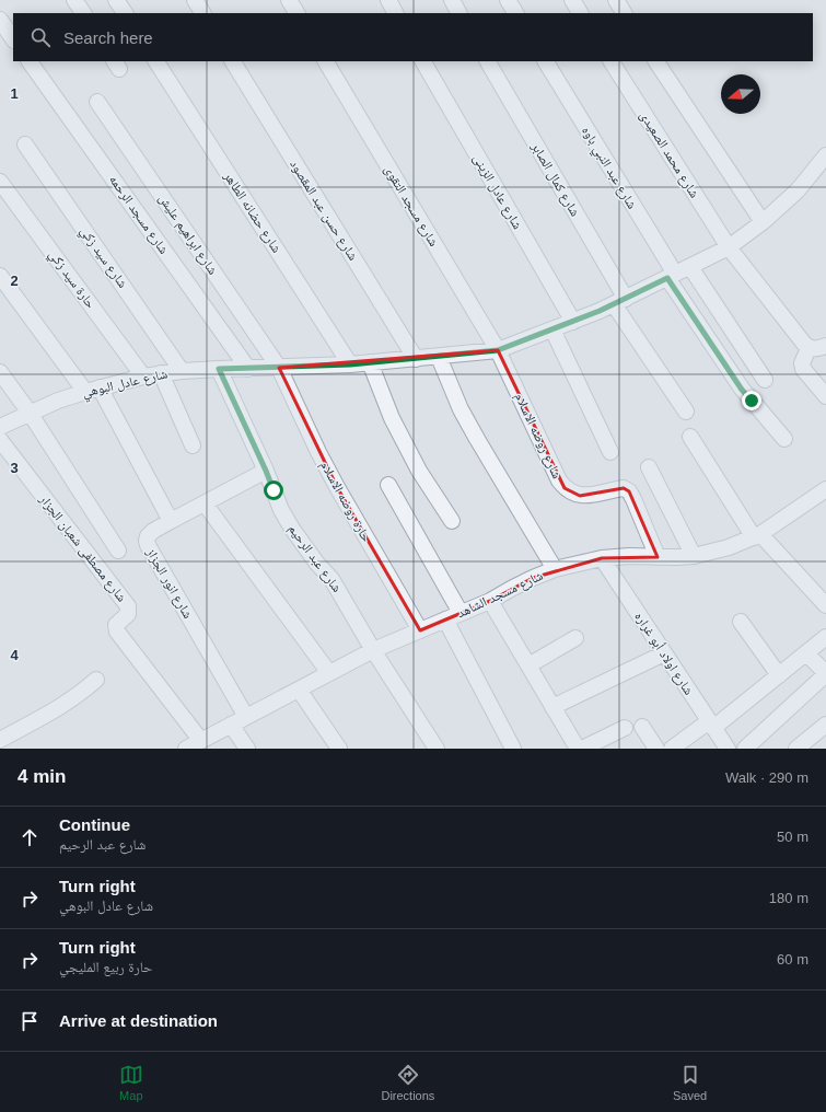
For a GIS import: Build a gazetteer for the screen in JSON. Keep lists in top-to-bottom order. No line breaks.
{"streets":{"street":["شارع محمد الصعيدى","شارع عبد النبي باوه","شارع كمال الصابر","شارع عادل الزينى","شارع مسجد التقوى","شارع حسن عبد المقصود","شارع حضانه الطاهر","شارع مسجد الرحمه","شارع ابراهيم عليش","شارع سيد زكي","حارة سيد زكي","شارع عادل البوهي","شارع روضه الاسلام","حارة روضه الاسلام","شارع مصطفى شعبان الجزار","شارع عبد الرحيم","شارع انور الجزاز","شارع مسجد الشاهد","شارع اولاد أبو غراره"]},"crossings":[["شارع محمد الصعيدى","شارع عادل البوهي"],["شارع عبد النبي باوه","شارع عادل البوهي"],["شارع كمال الصابر","شارع عادل البوهي"],["شارع عادل الزينى","شارع عادل البوهي"],["شارع مسجد التقوى","شارع عادل البوهي"],["شارع مسجد التقوى","شارع روضه الاسلام"],["شارع حسن عبد المقصود","شارع عادل البوهي"],["شارع حضانه الطاهر","شارع عادل البوهي"],["شارع مسجد الرحمه","شارع عادل البوهي"],["شارع ابراهيم عليش","شارع عادل البوهي"],["شارع ابراهيم عليش","حارة روضه الاسلام"],["شارع سيد زكي","شارع عادل البوهي"],["حارة سيد زكي","شارع عادل البوهي"],["شارع عادل البوهي","شارع روضه الاسلام"],["شارع عادل البوهي","حارة روضه الاسلام"],["شارع عادل البوهي","شارع عبد الرحيم"],["شارع روضه الاسلام","شارع مسجد الشاهد"],["حارة روضه الاسلام","شارع مسجد الشاهد"],["شارع مصطفى شعبان الجزار","شارع مسجد الشاهد"],["شارع عبد الرحيم","شارع انور الجزاز"],["شارع عبد الرحيم","شارع مسجد الشاهد"],["شارع انور الجزاز","شارع مسجد الشاهد"],["شارع مسجد الشاهد","شارع اولاد أبو غراره"]],"north":"left","page":{"search":"Search here","heading":["4 min","Walk · 290 m"],"list":[["Continue","شارع عبد الرحيم","50 m"],["Turn right","شارع عادل البوهي","180 m"],["Turn right","حارة ربيع المليجي","60 m"],"Arrive at destination"],"nav":["Map","Directions","Saved"]},"grid":{"rows":["1","2","3","4"]}}
